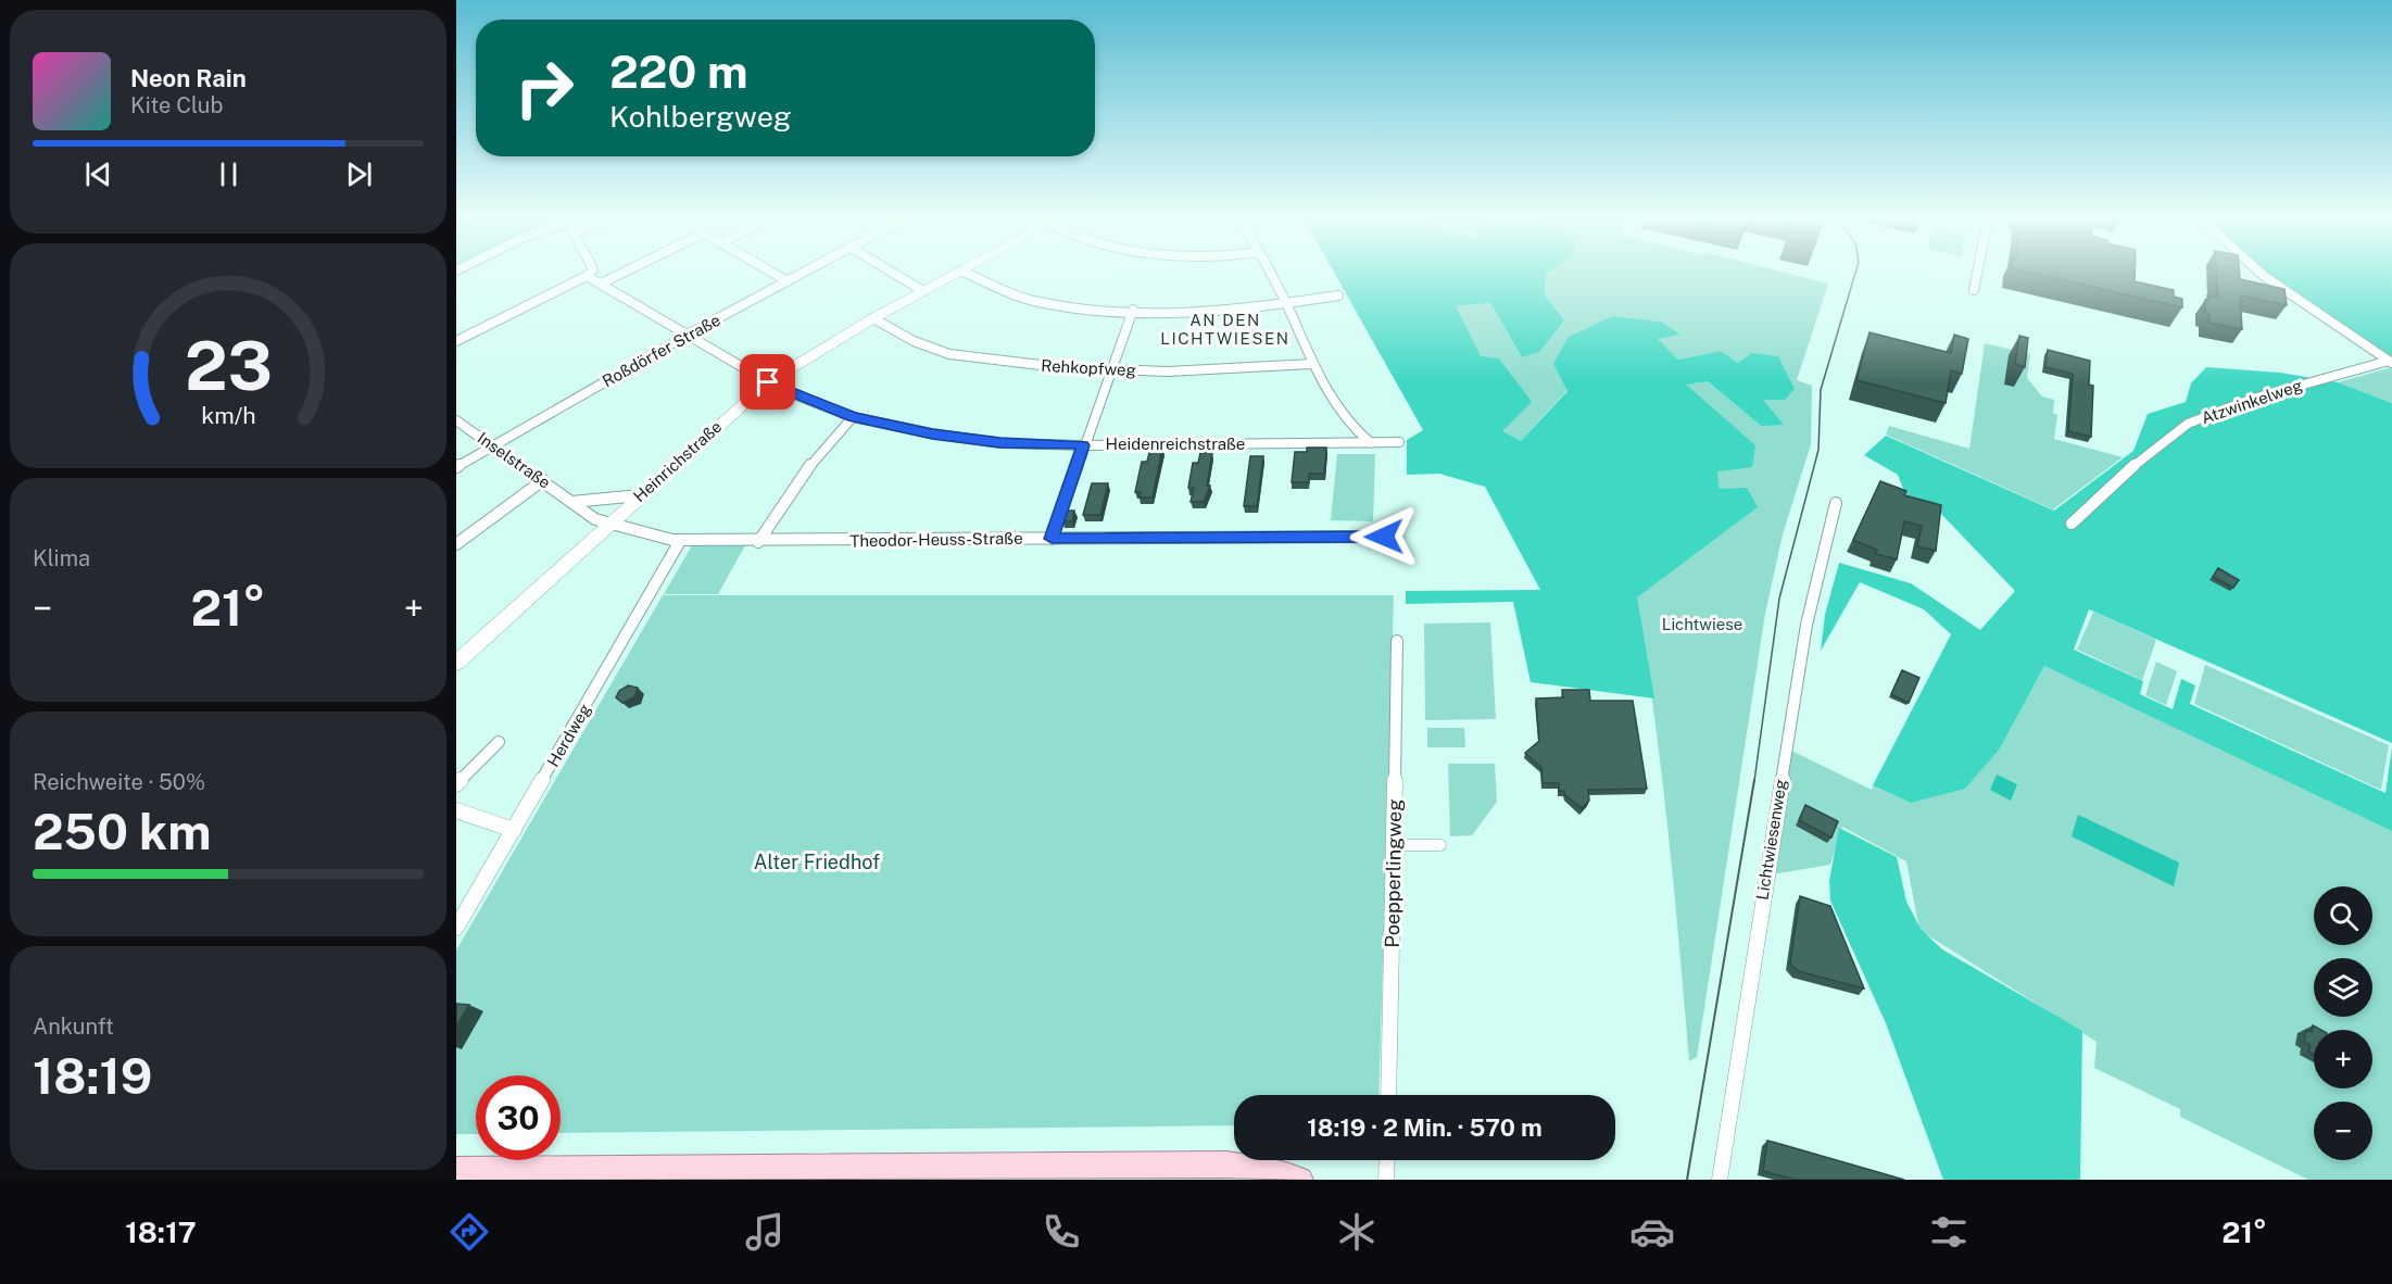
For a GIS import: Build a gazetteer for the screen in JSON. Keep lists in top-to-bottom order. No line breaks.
{"streets":{"main road":["Heinrichstraße"],"street":["Roßdörfer Straße","Rehkopfweg","Atzwinkelweg","Heidenreichstraße","Inselstraße","Theodor-Heuss-Straße","Herdweg","Lichtwiesenweg","Poepperlingweg"]},"crossings":[["Roßdörfer Straße","Heidenreichstraße"],["Roßdörfer Straße","Inselstraße"],["Rehkopfweg","Heinrichstraße"],["Heidenreichstraße","Heinrichstraße"],["Inselstraße","Heinrichstraße"],["Inselstraße","Theodor-Heuss-Straße"],["Heinrichstraße","Theodor-Heuss-Straße"],["Theodor-Heuss-Straße","Herdweg"]],"districts":["AN DEN LICHTWIESEN"],"parks":["Lichtwiese","Alter Friedhof"],"page":{"turn":["220 m","Kohlbergweg"],"song":["Neon Rain","Kite Club"],"tile":["Klima",["Reichweite · 50%","250 km"],["Ankunft","18:19"]],"heat":["−","21°","+"],"map_buttons":["+","−"],"limit":"30","trip":"18:19 · 2 Min. · 570 m","tabs":["18:17","21°"],"gauge":["23","km/h"]}}
